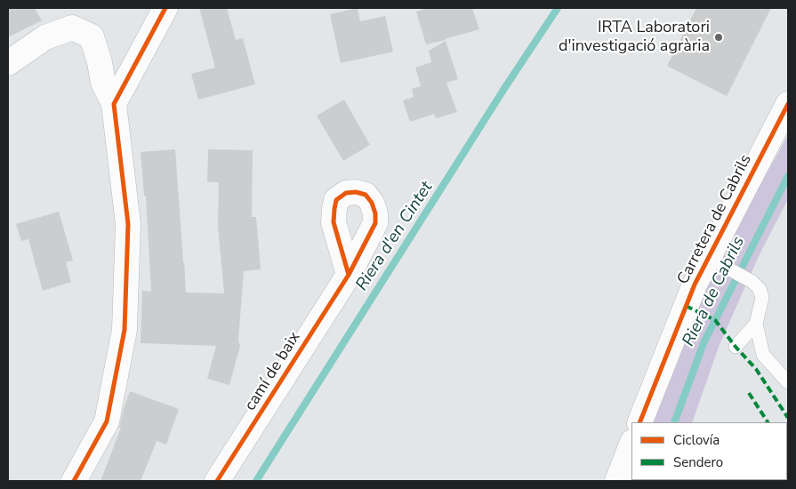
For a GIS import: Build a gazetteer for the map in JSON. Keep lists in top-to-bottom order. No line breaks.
{"streets":{"street":["Carretera de Cabrils","camí de baix"]},"water":["Riera d'en Cintet","Riera de Cabrils"],"places":["IRTA Laboratori d'investigació agrària"],"legend":["Ciclovía","Sendero"]}
